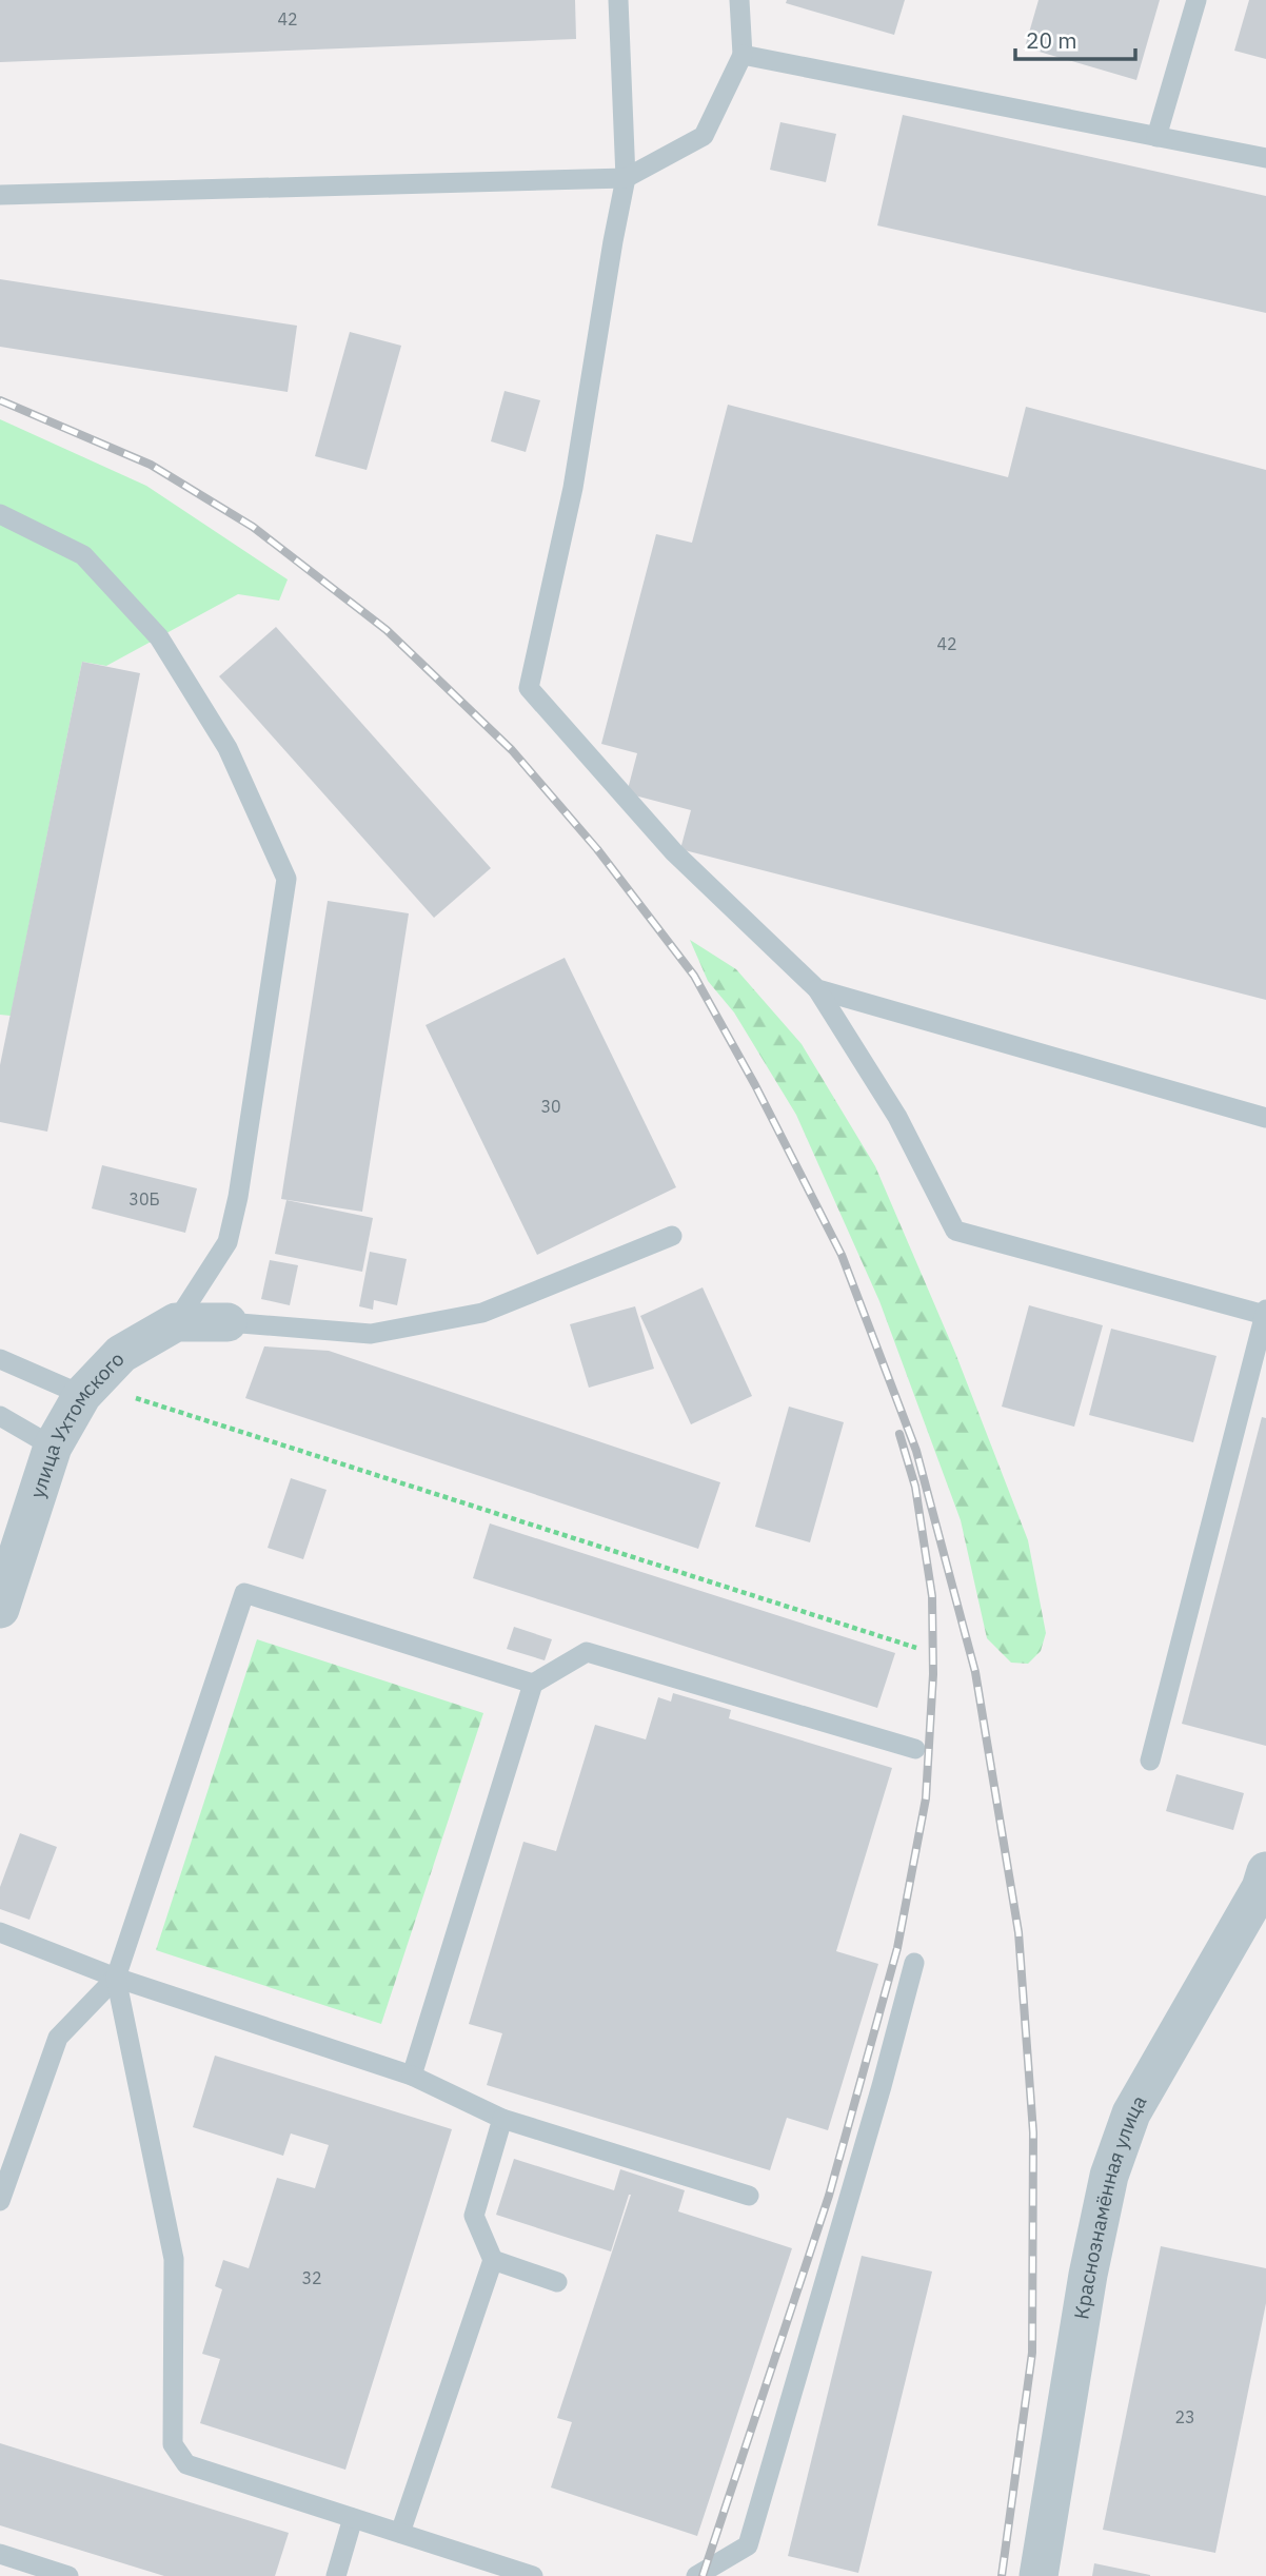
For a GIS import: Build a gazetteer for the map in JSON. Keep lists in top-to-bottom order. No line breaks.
{"streets":{"street":["улица Ухтомского","Краснознамённая улица"]},"house_numbers":["42","42","30","30Б","32","23"],"scale_bar":"20 m"}
